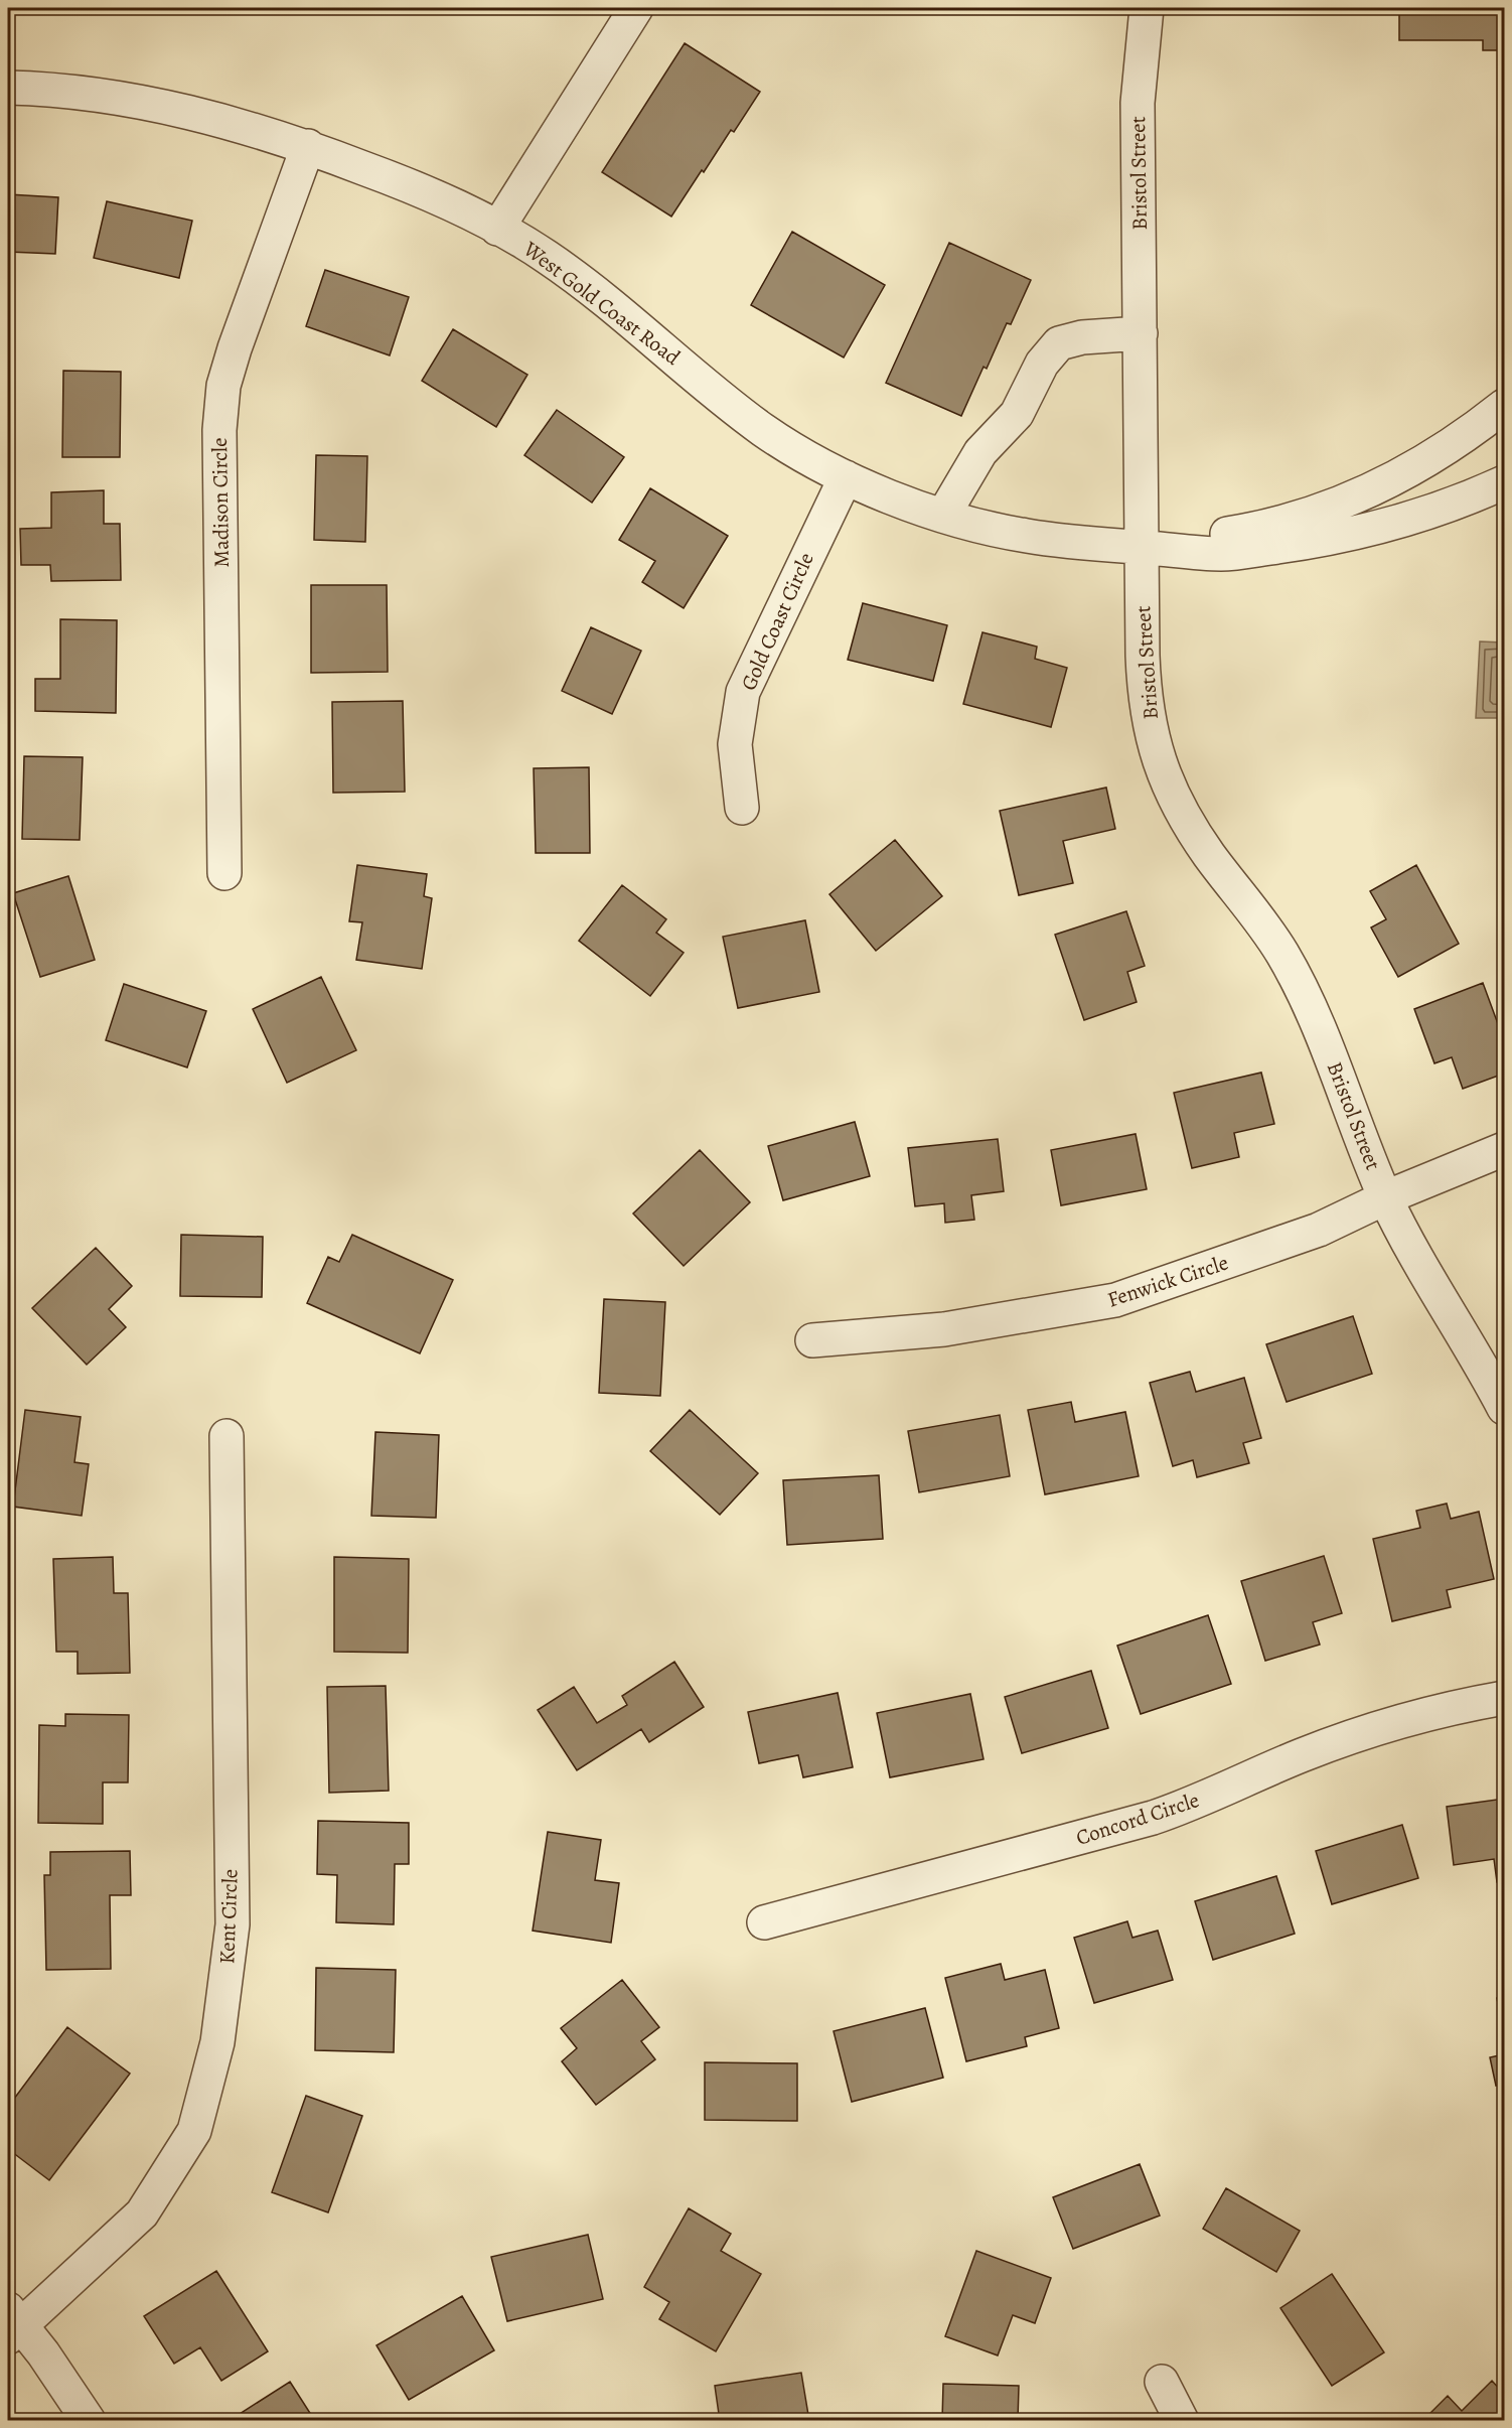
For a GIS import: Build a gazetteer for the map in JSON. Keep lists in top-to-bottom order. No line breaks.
{"streets":{"street":["Bristol Street","West Gold Coast Road","Madison Circle","Gold Coast Circle","Fenwick Circle","Concord Circle","Kent Circle"]},"crossings":[["Bristol Street","West Gold Coast Road"],["Bristol Street","Fenwick Circle"],["West Gold Coast Road","Madison Circle"],["West Gold Coast Road","Gold Coast Circle"]]}
